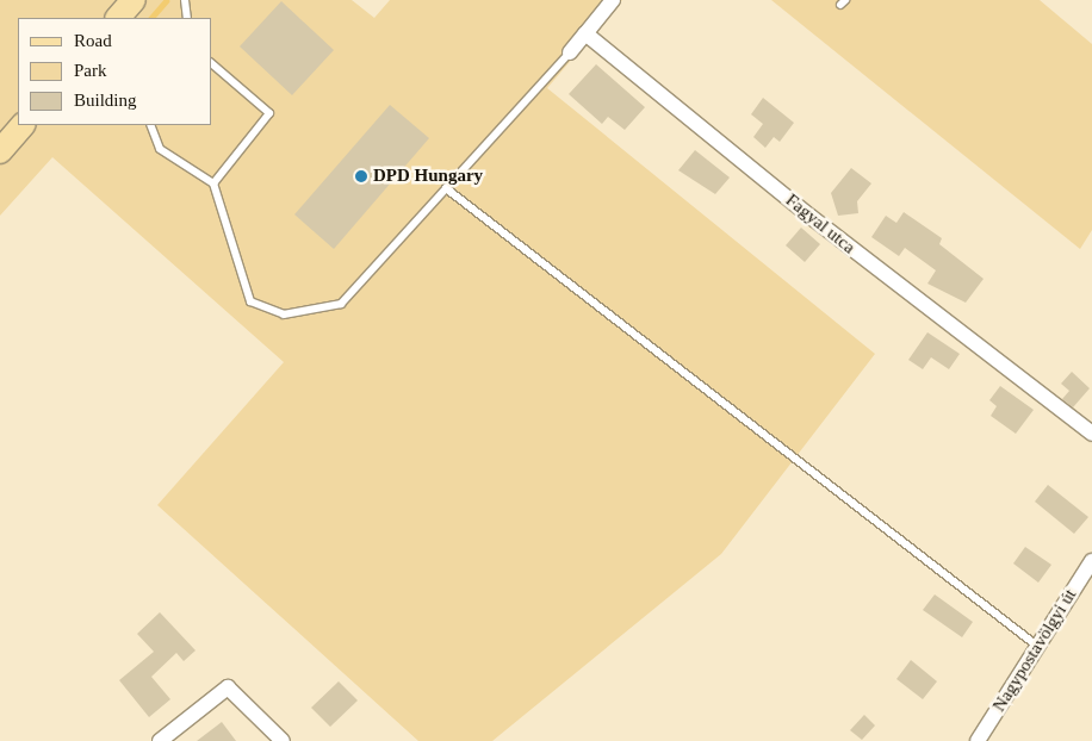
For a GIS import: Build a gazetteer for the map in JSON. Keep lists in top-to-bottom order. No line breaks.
{"streets":{"street":["Fagyal utca","Nagypostavölgyi út"]},"places":["DPD Hungary"],"legend":["Road","Park","Building"]}
